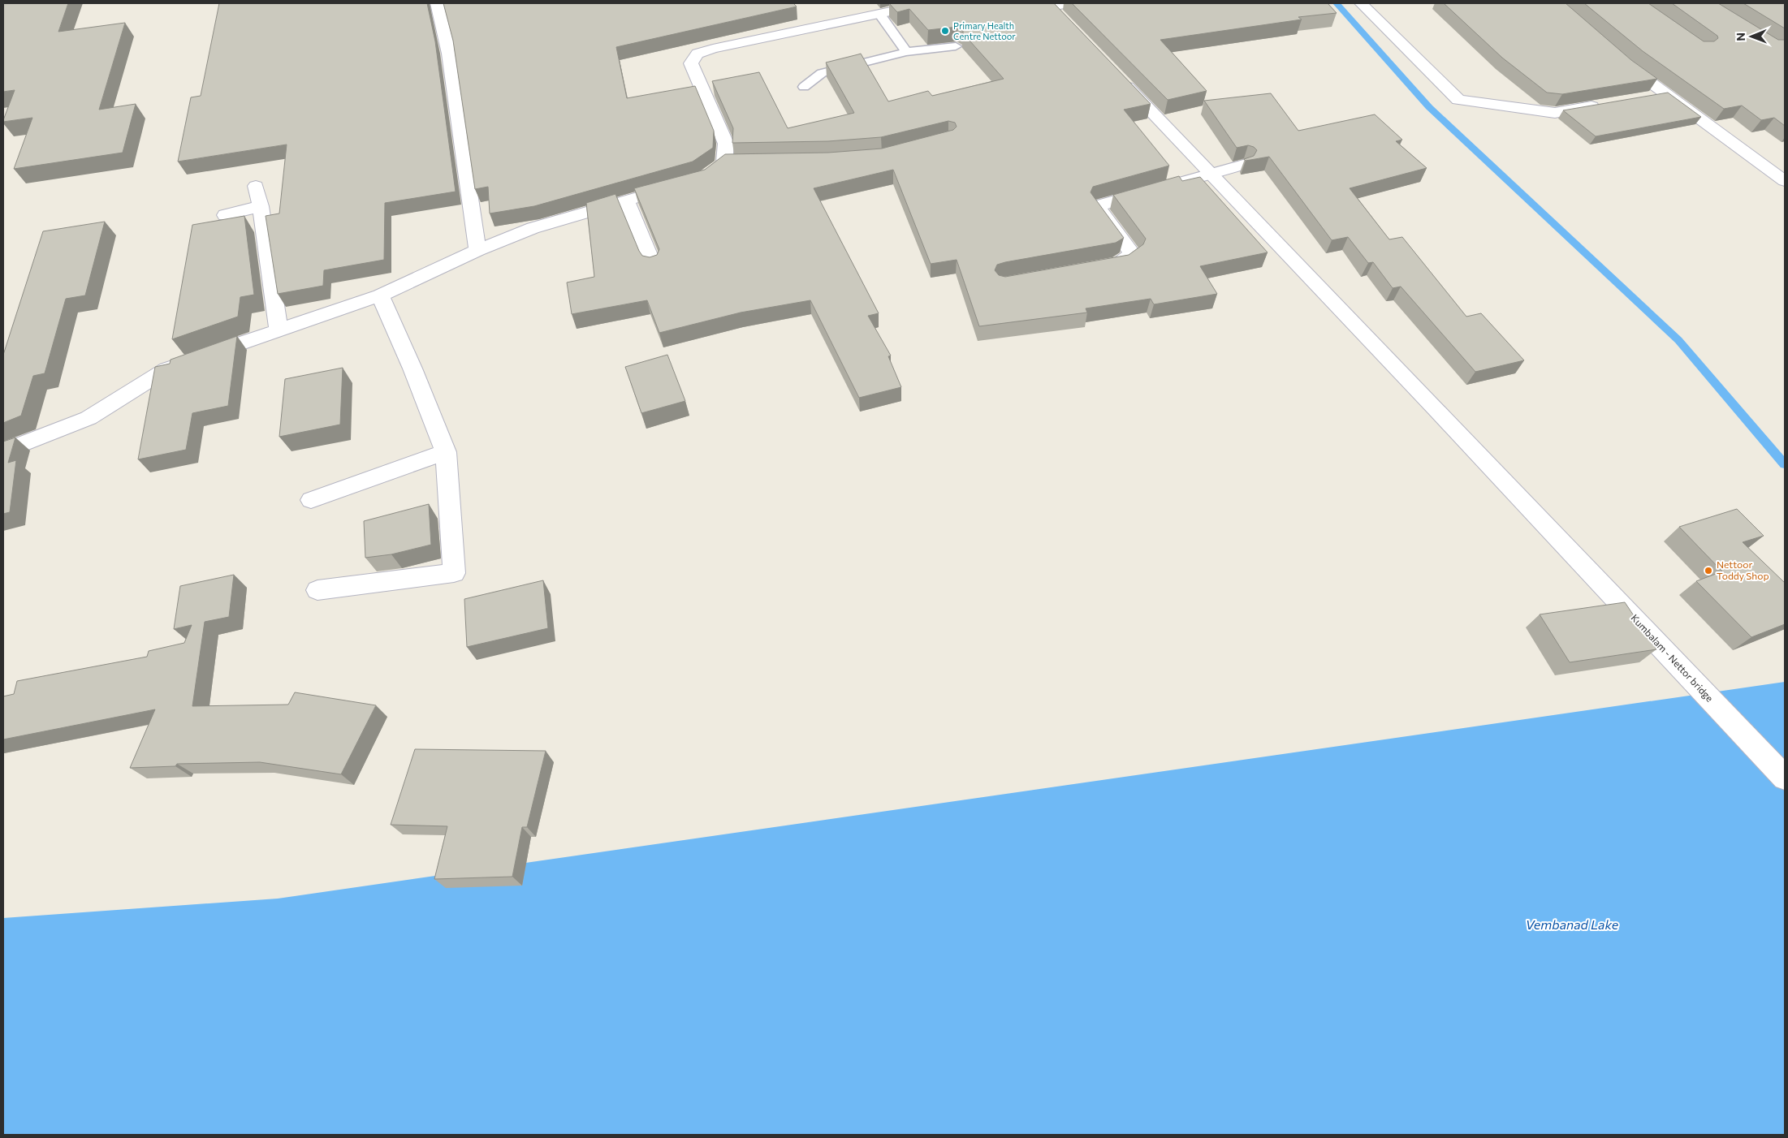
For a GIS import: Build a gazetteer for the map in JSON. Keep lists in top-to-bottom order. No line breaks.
{"streets":{"street":["Kumbalam - Nettor bridge"]},"water":["Vembanad Lake"],"places":["Primary Health Centre Nettoor","Nettoor Toddy Shop"],"north":"left"}
